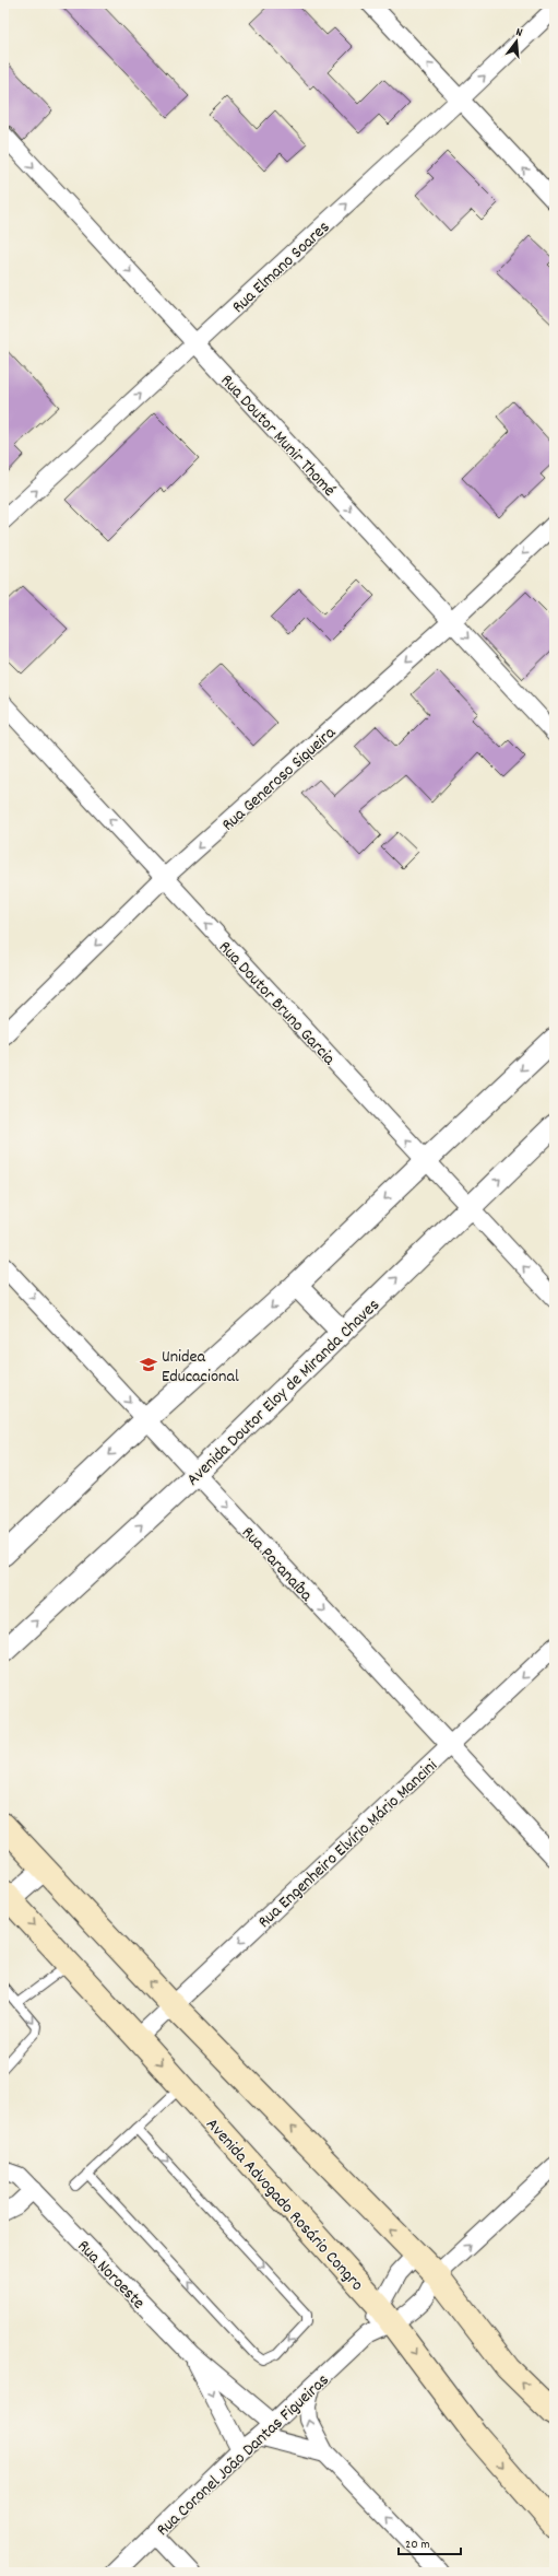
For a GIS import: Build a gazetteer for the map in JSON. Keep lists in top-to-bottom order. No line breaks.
{"streets":{"main road":["Avenida Advogado Rosário Congro"],"street":["Rua Elmano Soares","Rua Doutor Munir Thomé","Rua Generoso Siqueira","Rua Doutor Bruno Garcia","Avenida Doutor Eloy de Miranda Chaves","Rua Paranaíba","Rua Engenheiro Elvírio Mário Mancini","Rua Noroeste","Rua Coronel João Dantas Figueiras"]},"crossings":[["Rua Elmano Soares","Rua Doutor Munir Thomé"],["Rua Doutor Munir Thomé","Rua Generoso Siqueira"],["Rua Generoso Siqueira","Rua Doutor Bruno Garcia"],["Rua Doutor Bruno Garcia","Avenida Doutor Eloy de Miranda Chaves"],["Avenida Doutor Eloy de Miranda Chaves","Rua Paranaíba"],["Rua Paranaíba","Rua Engenheiro Elvírio Mário Mancini"],["Rua Engenheiro Elvírio Mário Mancini","Avenida Advogado Rosário Congro"],["Avenida Advogado Rosário Congro","Rua Coronel João Dantas Figueiras"],["Rua Noroeste","Rua Coronel João Dantas Figueiras"]],"one_way":["Rua Elmano Soares","Rua Doutor Munir Thomé","Rua Generoso Siqueira","Rua Doutor Bruno Garcia","Rua Paranaíba","Rua Engenheiro Elvírio Mário Mancini"],"places":{"school or university":["Unidea Educacional"]},"scale_bar":"20 m","north":"top"}
